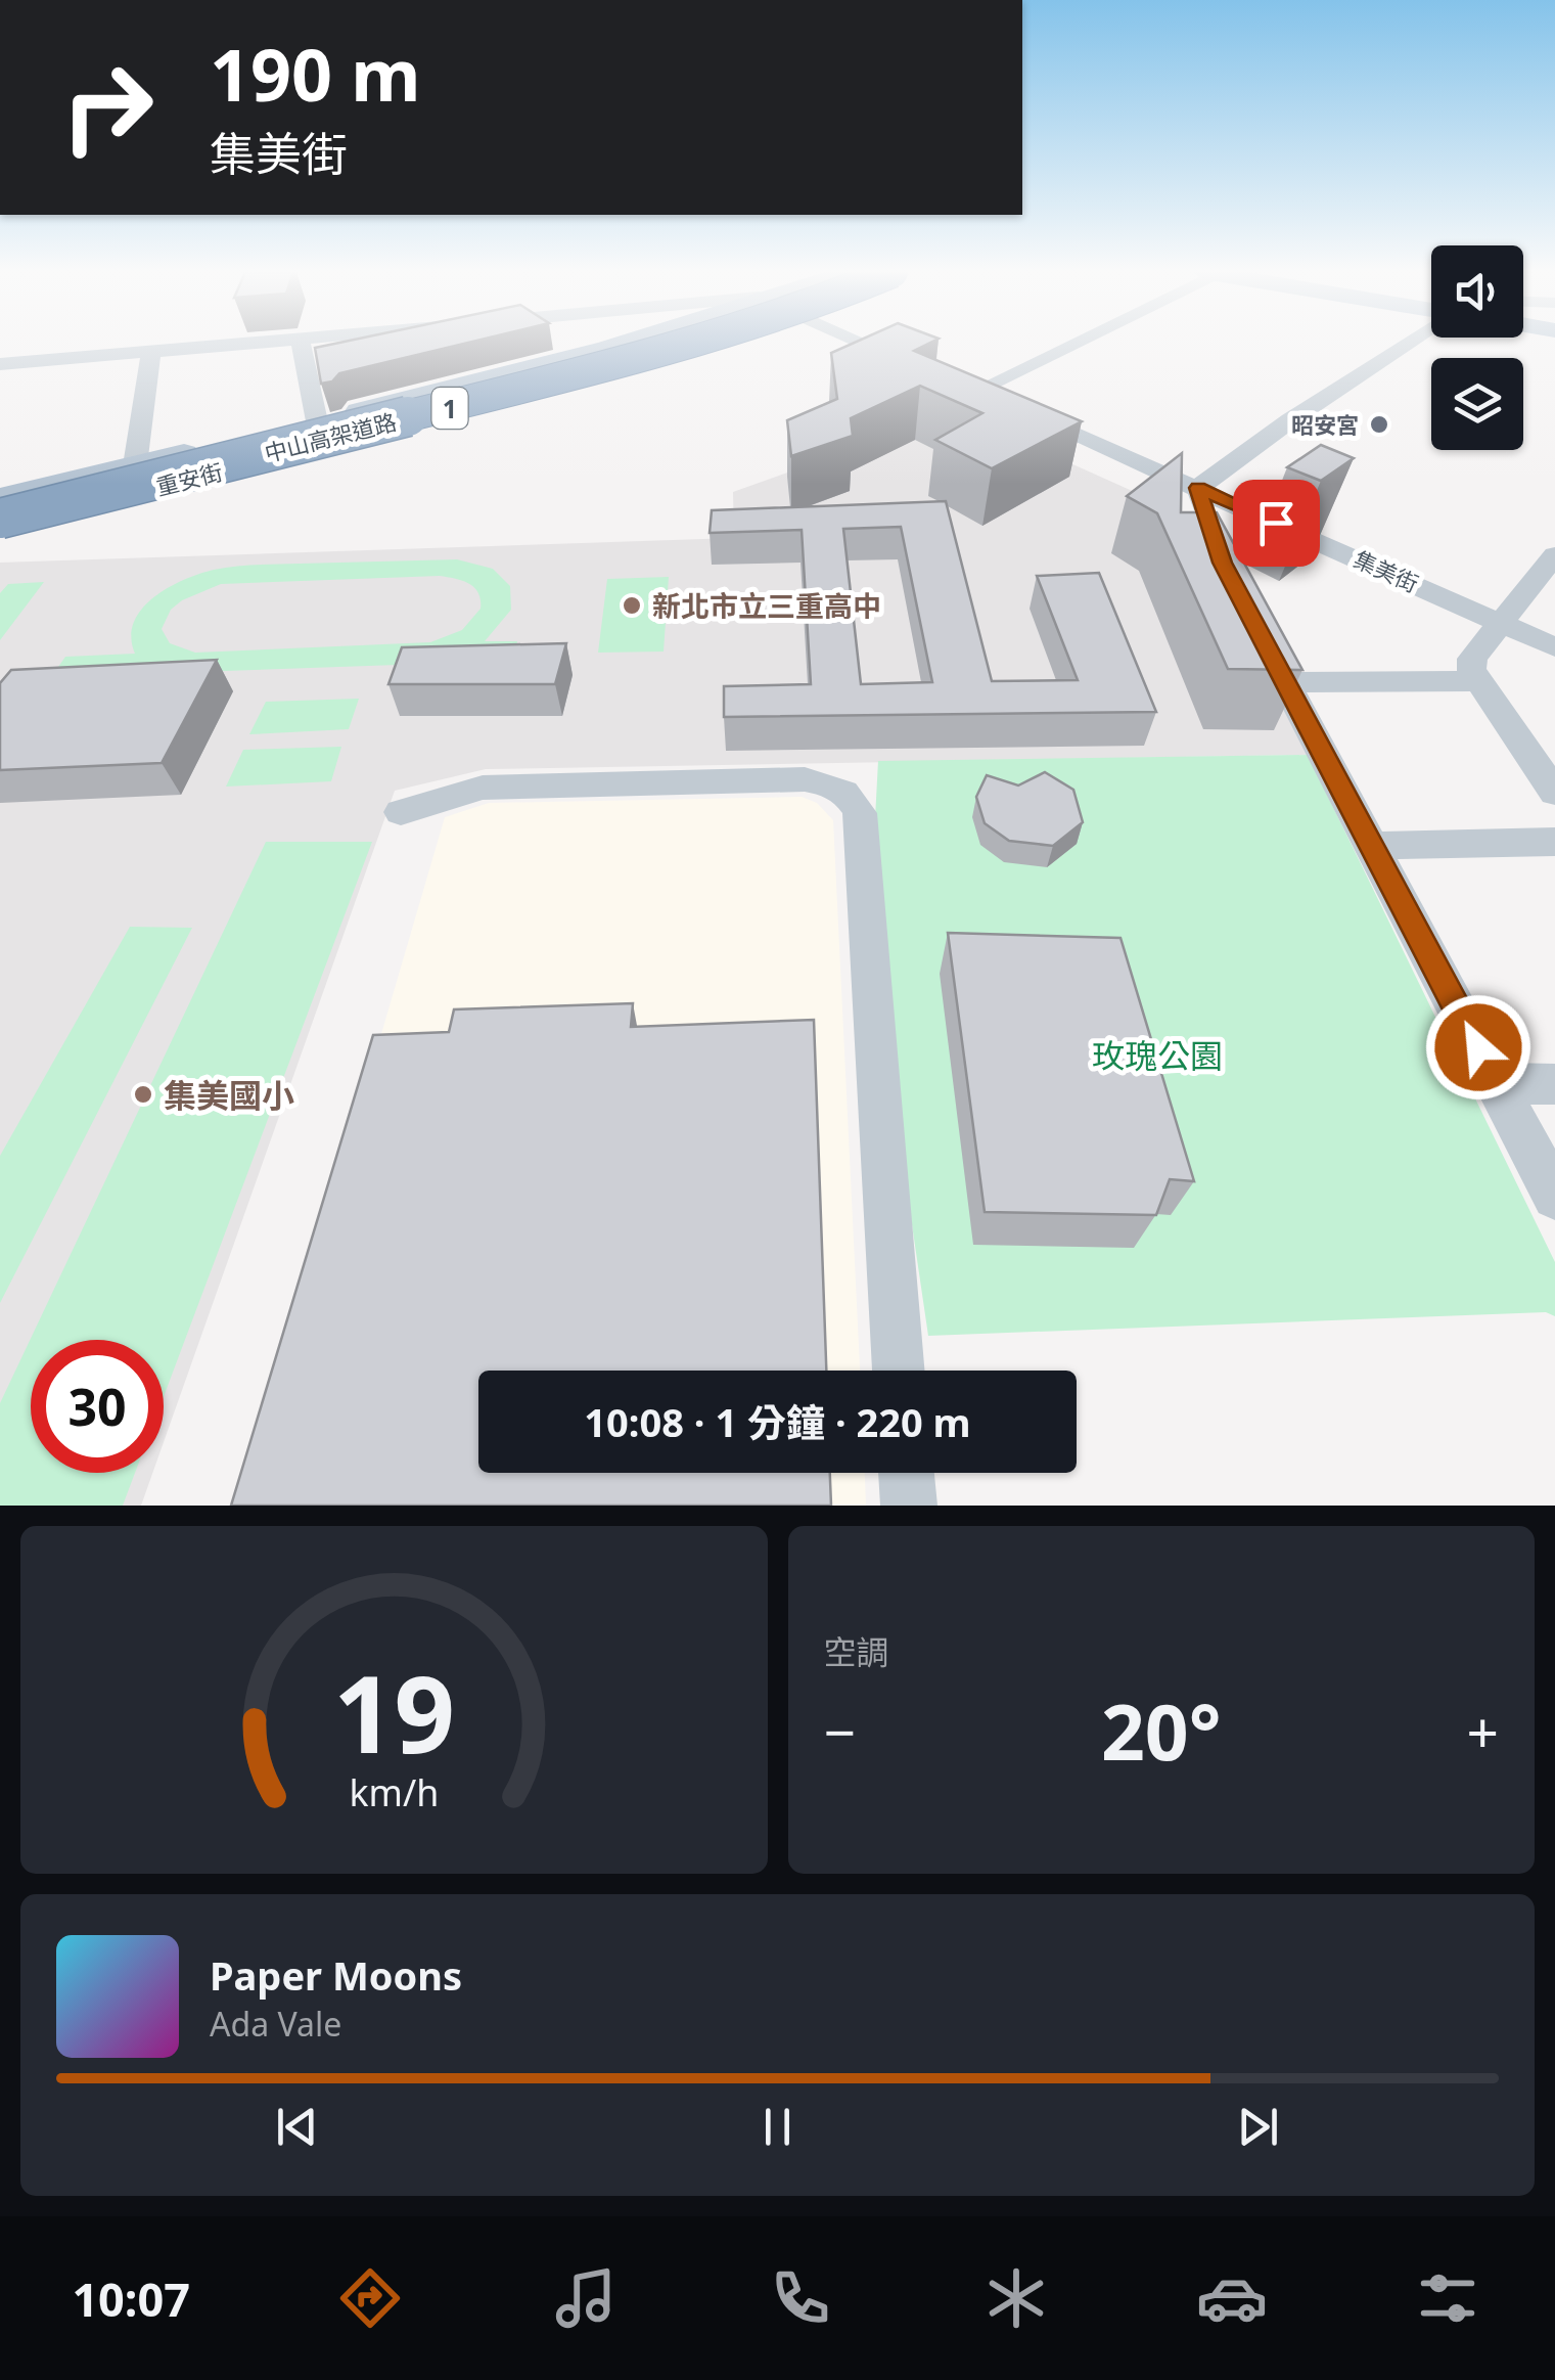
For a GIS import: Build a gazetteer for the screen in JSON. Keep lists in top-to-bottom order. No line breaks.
{"streets":{"highway":["1","中山高架道路"],"main road":["重安街"],"street":["集美街"]},"crossings":[["中山高架道路","重安街"]],"parks":["玫瑰公園"],"places":["昭安宮","新北市立三重高中","集美國小"],"page":{"turn":["190 m","集美街"],"limit":"30","trip":"10:08 · 1 分鐘 · 220 m","tile":"空調","heat":["−","20°","+"],"song":["Paper Moons","Ada Vale"],"tabs":"10:07","gauge":["19","km/h"]}}
